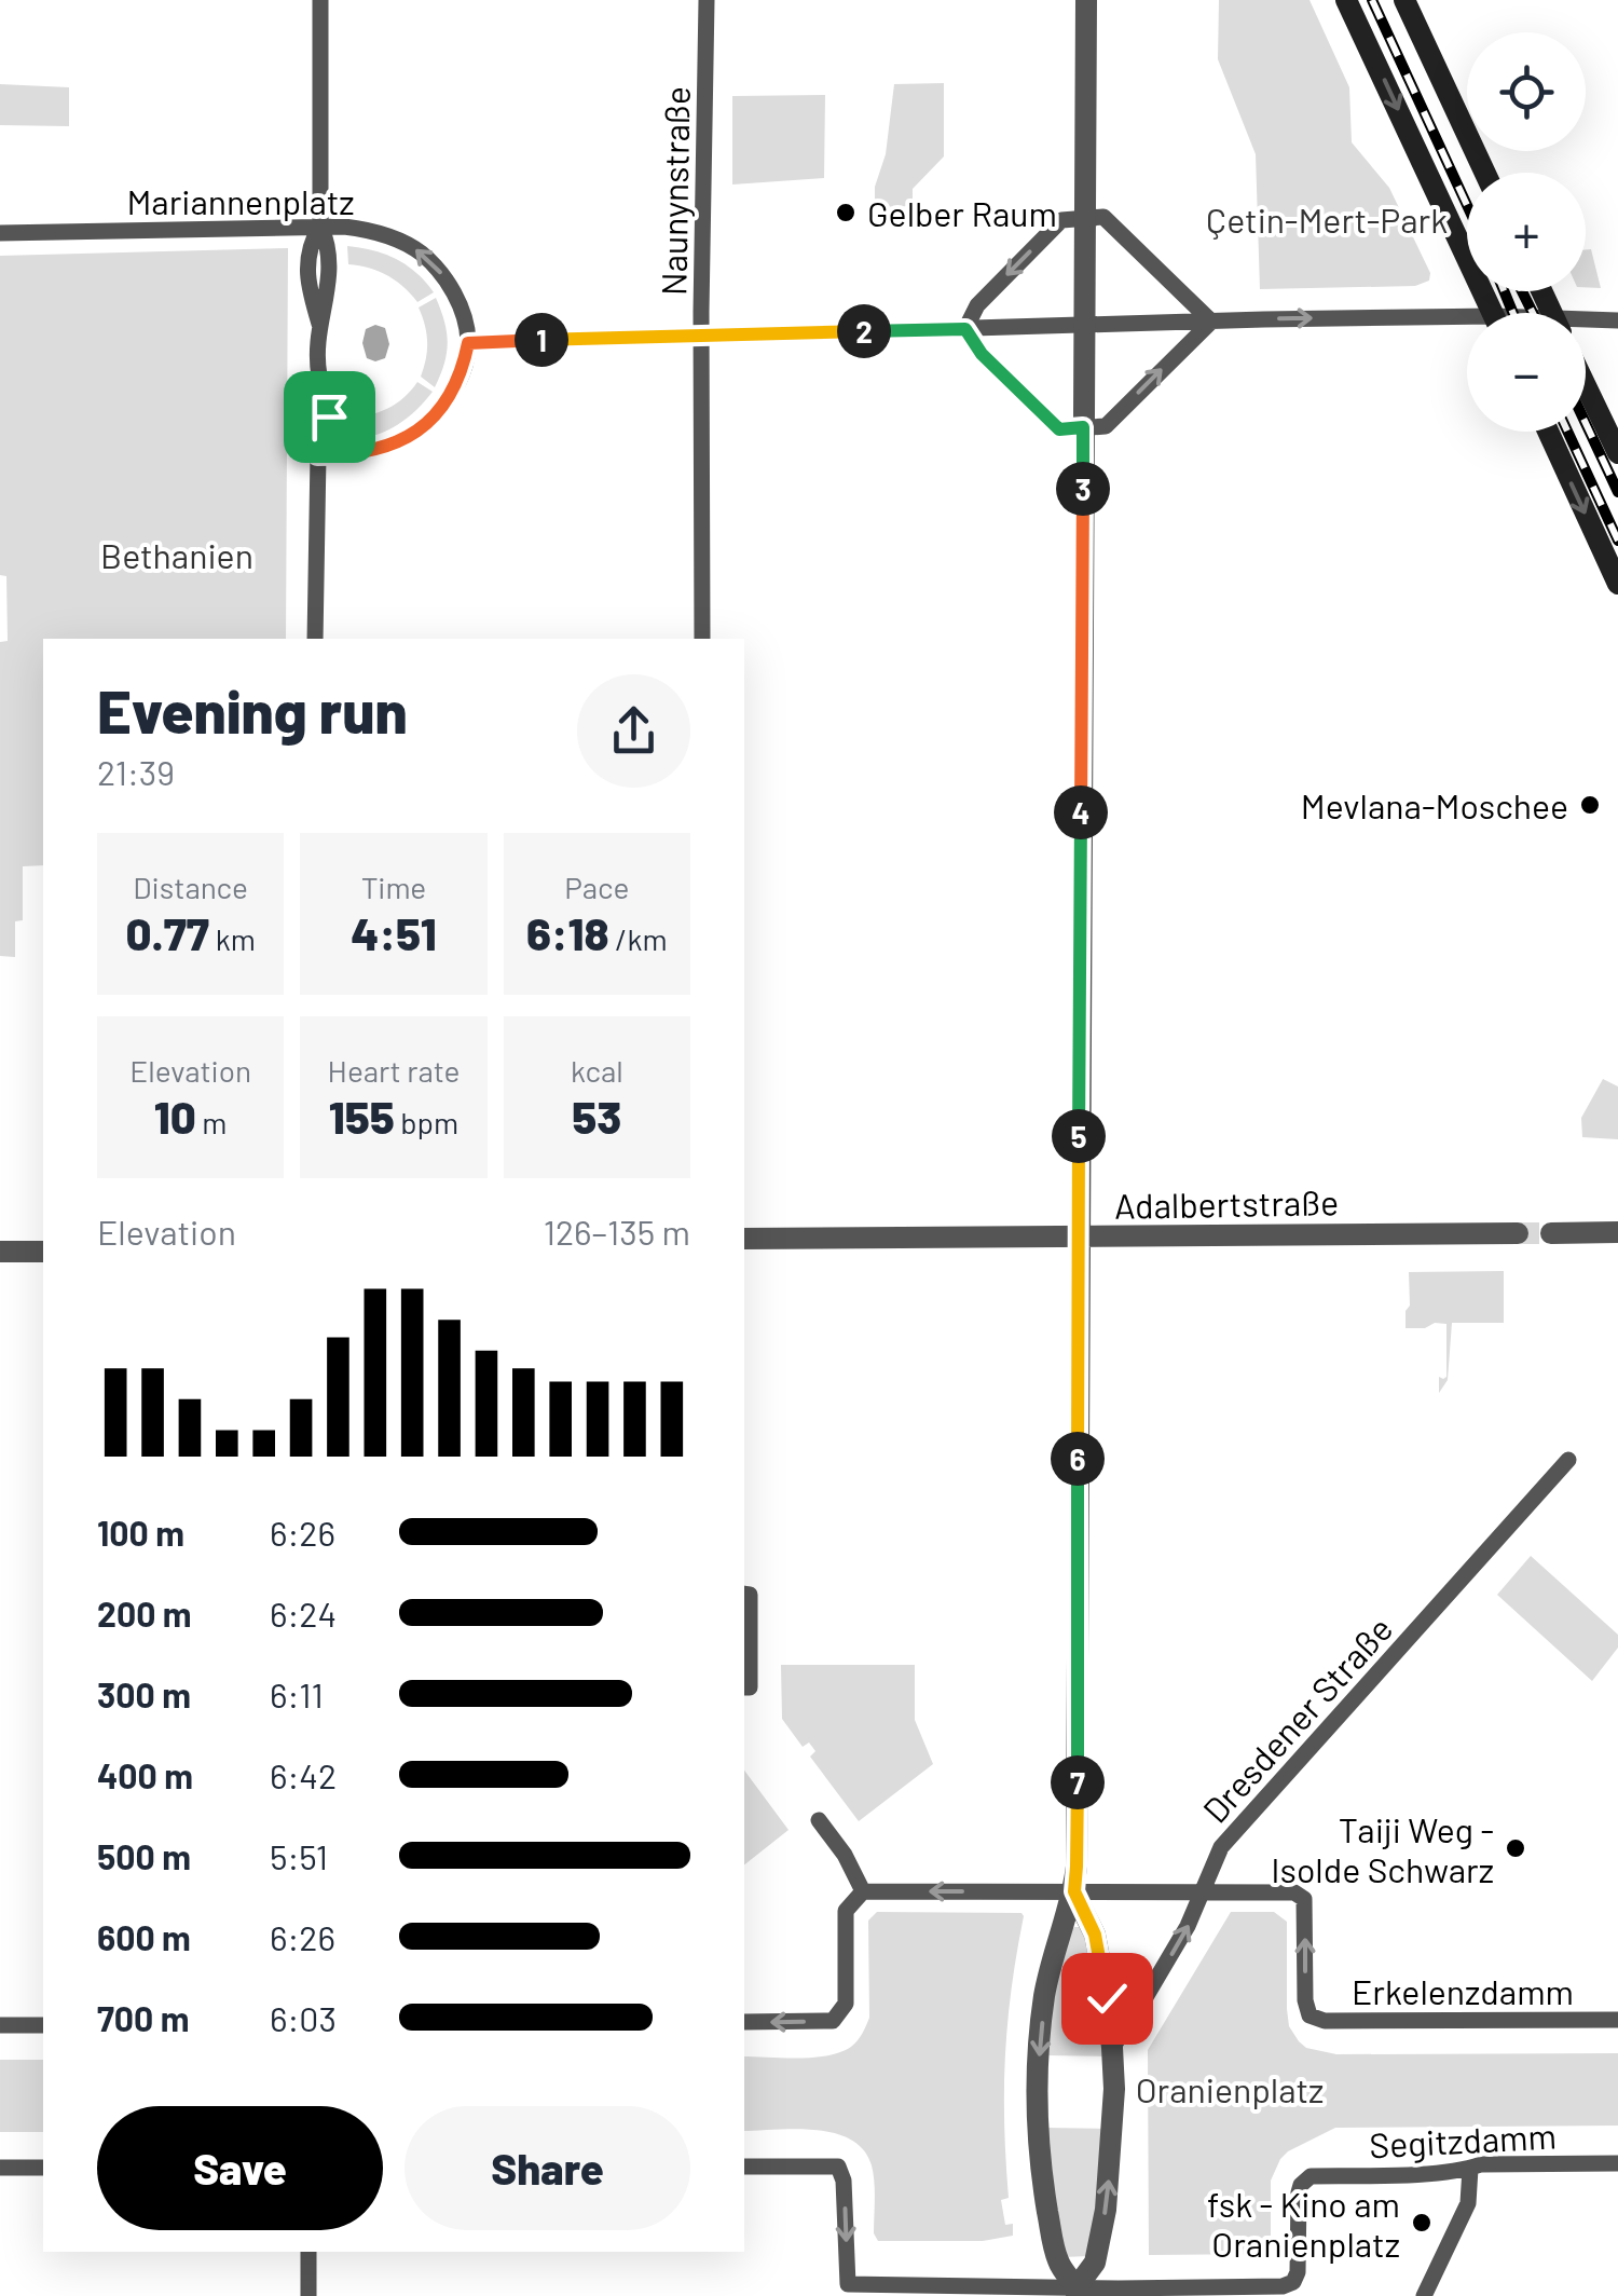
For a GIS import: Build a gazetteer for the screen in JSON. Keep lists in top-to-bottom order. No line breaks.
{"streets":{"street":["Naunynstraße","Mariannenplatz","Adalbertstraße","Dresdener Straße","Erkelenzdamm","Segitzdamm"]},"crossings":[["Dresdener Straße","Erkelenzdamm"]],"one_way":["Mariannenplatz","Erkelenzdamm"],"parks":["Çetin-Mert-Park","Bethanien","Oranienplatz"],"places":["Gelber Raum","Mevlana-Moschee","Taiji Weg - Isolde Schwarz","fsk - Kino am Oranienplatz"],"page":{"map_buttons":["+","−"],"pins":["2","1","3","4","5","6","7"],"heading":["Evening run","21:39"],"stats":[["Distance","0.77 km"],["Time","4:51"],["Pace","6:18 /km"],["Elevation","10 m"],["Heart rate","155 bpm"],["kcal","53"]],"chart":["Elevation","126–135 m"],"list":[{"name":"100 m","note":"6:26"},{"name":"200 m","note":"6:24"},{"name":"300 m","note":"6:11"},{"name":"400 m","note":"6:42"},{"name":"500 m","note":"5:51"},{"name":"600 m","note":"6:26"},{"name":"700 m","note":"6:03"}],"buttons":["Save","Share"]}}
